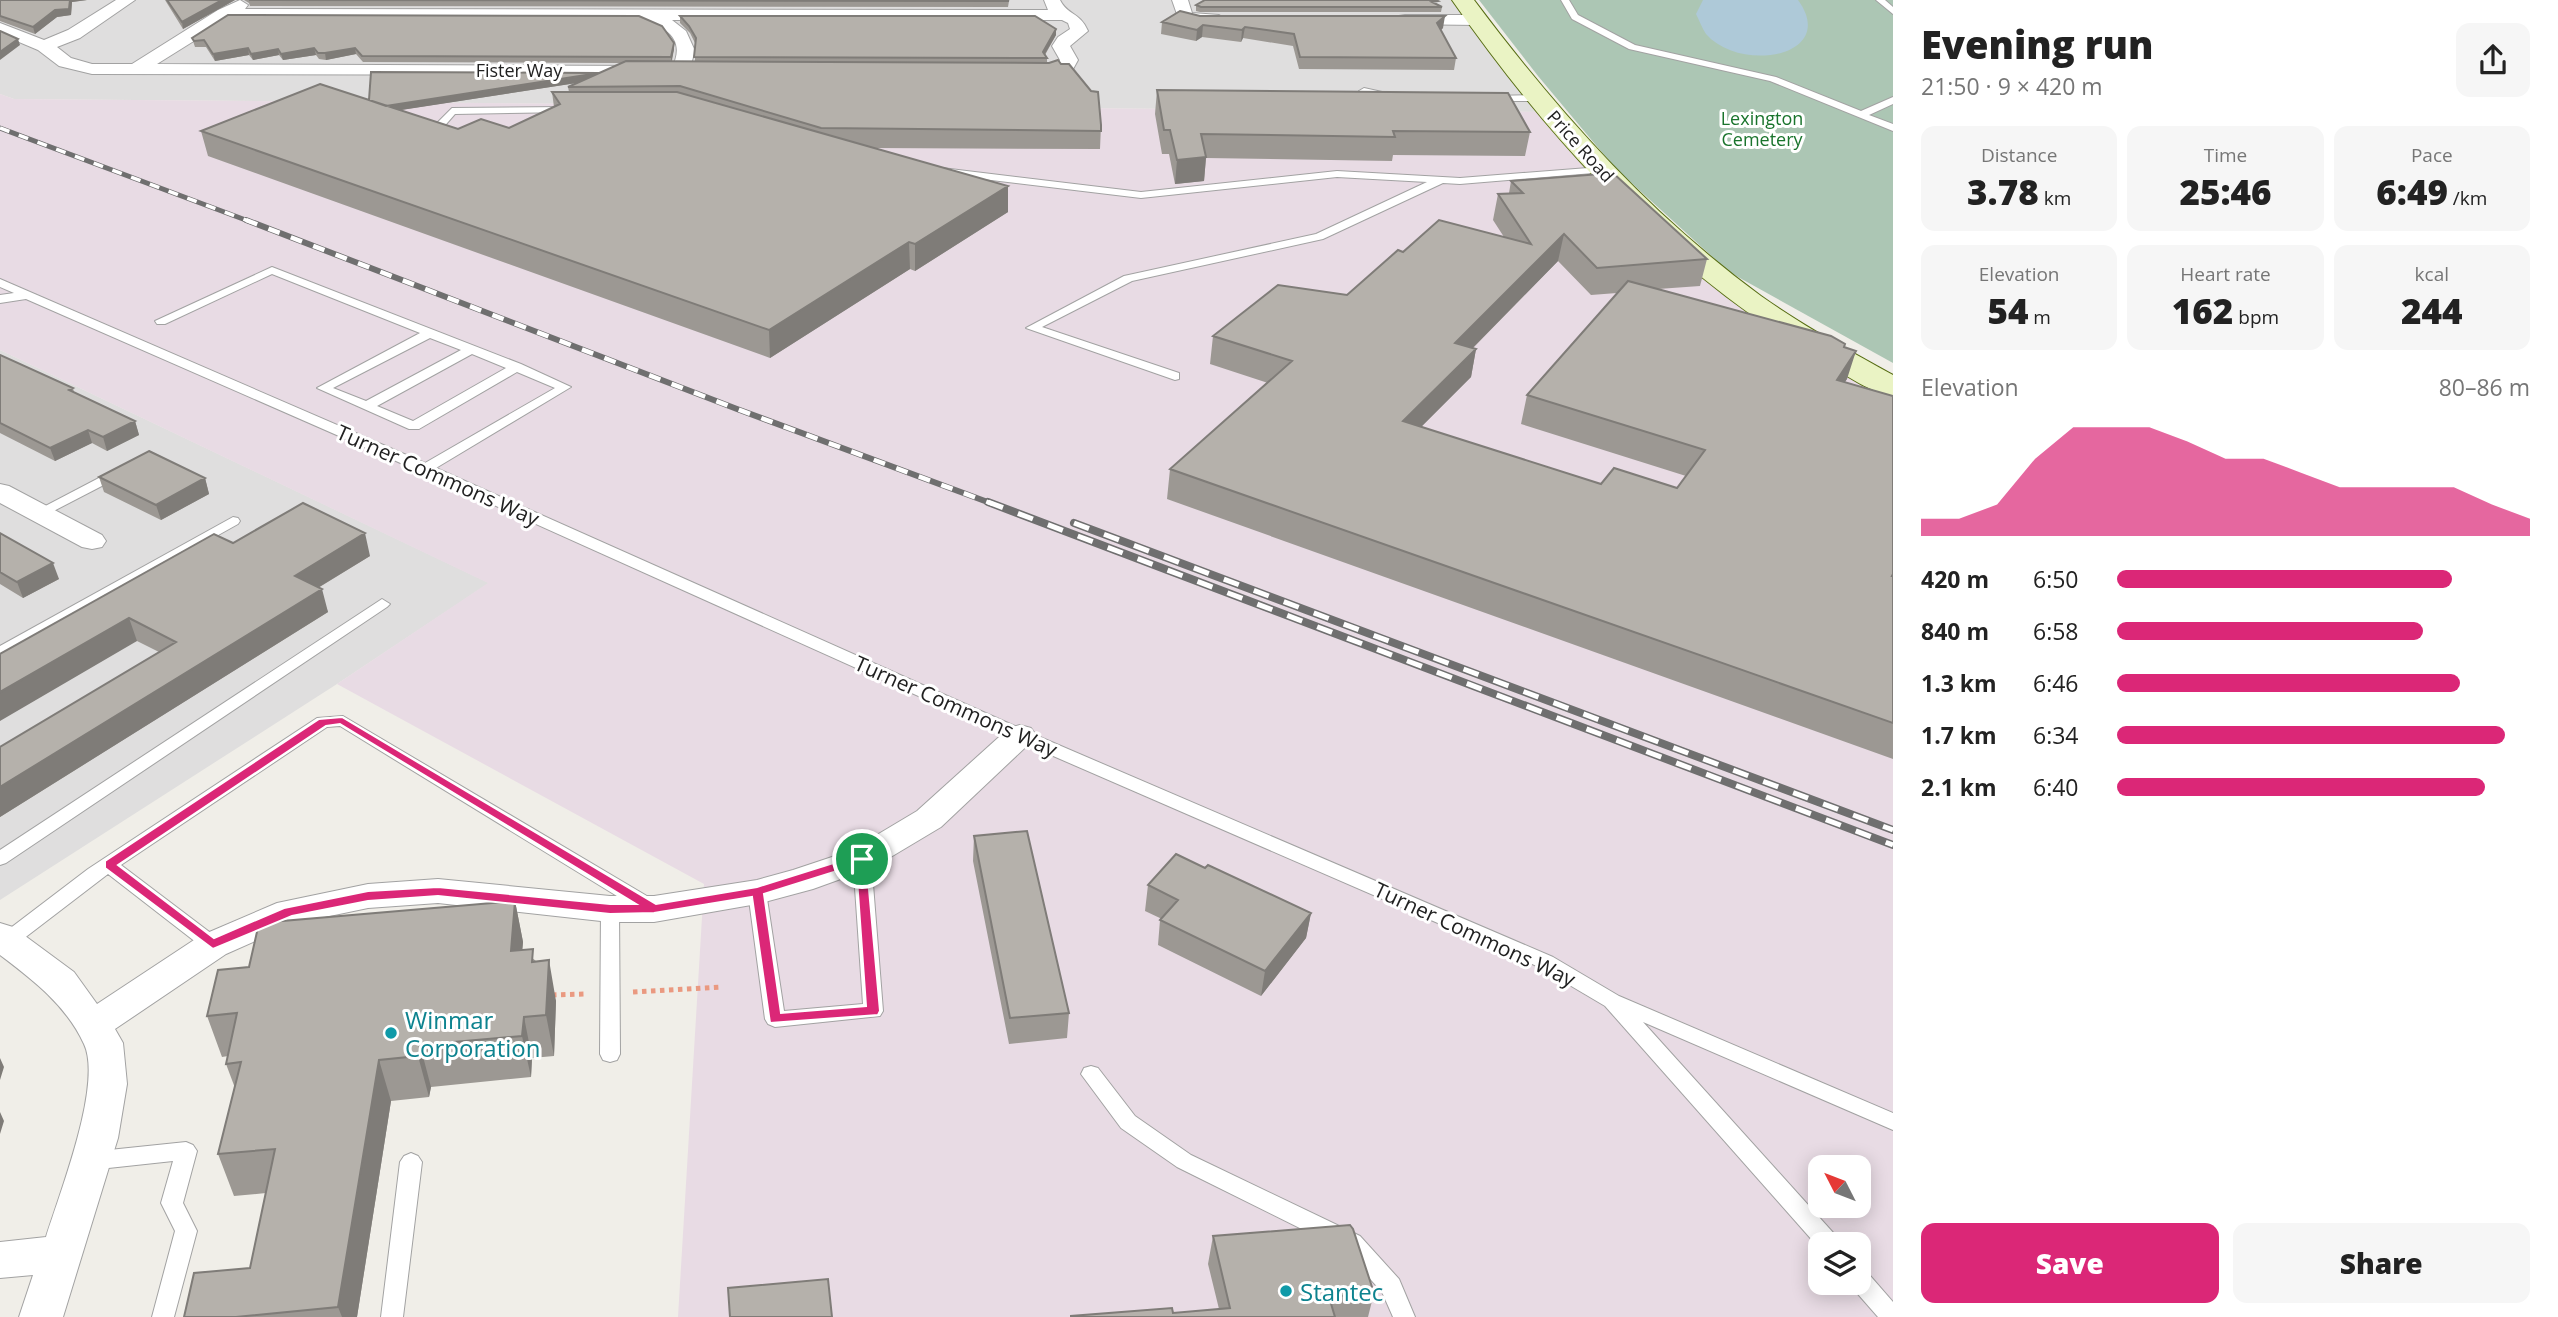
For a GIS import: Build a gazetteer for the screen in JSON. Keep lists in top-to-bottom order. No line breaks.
{"streets":{"street":["Fister Way","Price Road"],"lane":["Turner Commons Way"]},"parks":["Lexington Cemetery"],"places":["Winmar Corporation","Stantec"],"north":"top left","page":{"heading":["Evening run","21:50 · 9 × 420 m"],"stats":[["Distance","3.78 km"],["Time","25:46"],["Pace","6:49 /km"],["Elevation","54 m"],["Heart rate","162 bpm"],["kcal","244"]],"chart":["Elevation","80–86 m"],"list":[{"name":"420 m","note":"6:50"},{"name":"840 m","note":"6:58"},{"name":"1.3 km","note":"6:46"},{"name":"1.7 km","note":"6:34"},{"name":"2.1 km","note":"6:40"}],"buttons":["Save","Share"]}}
